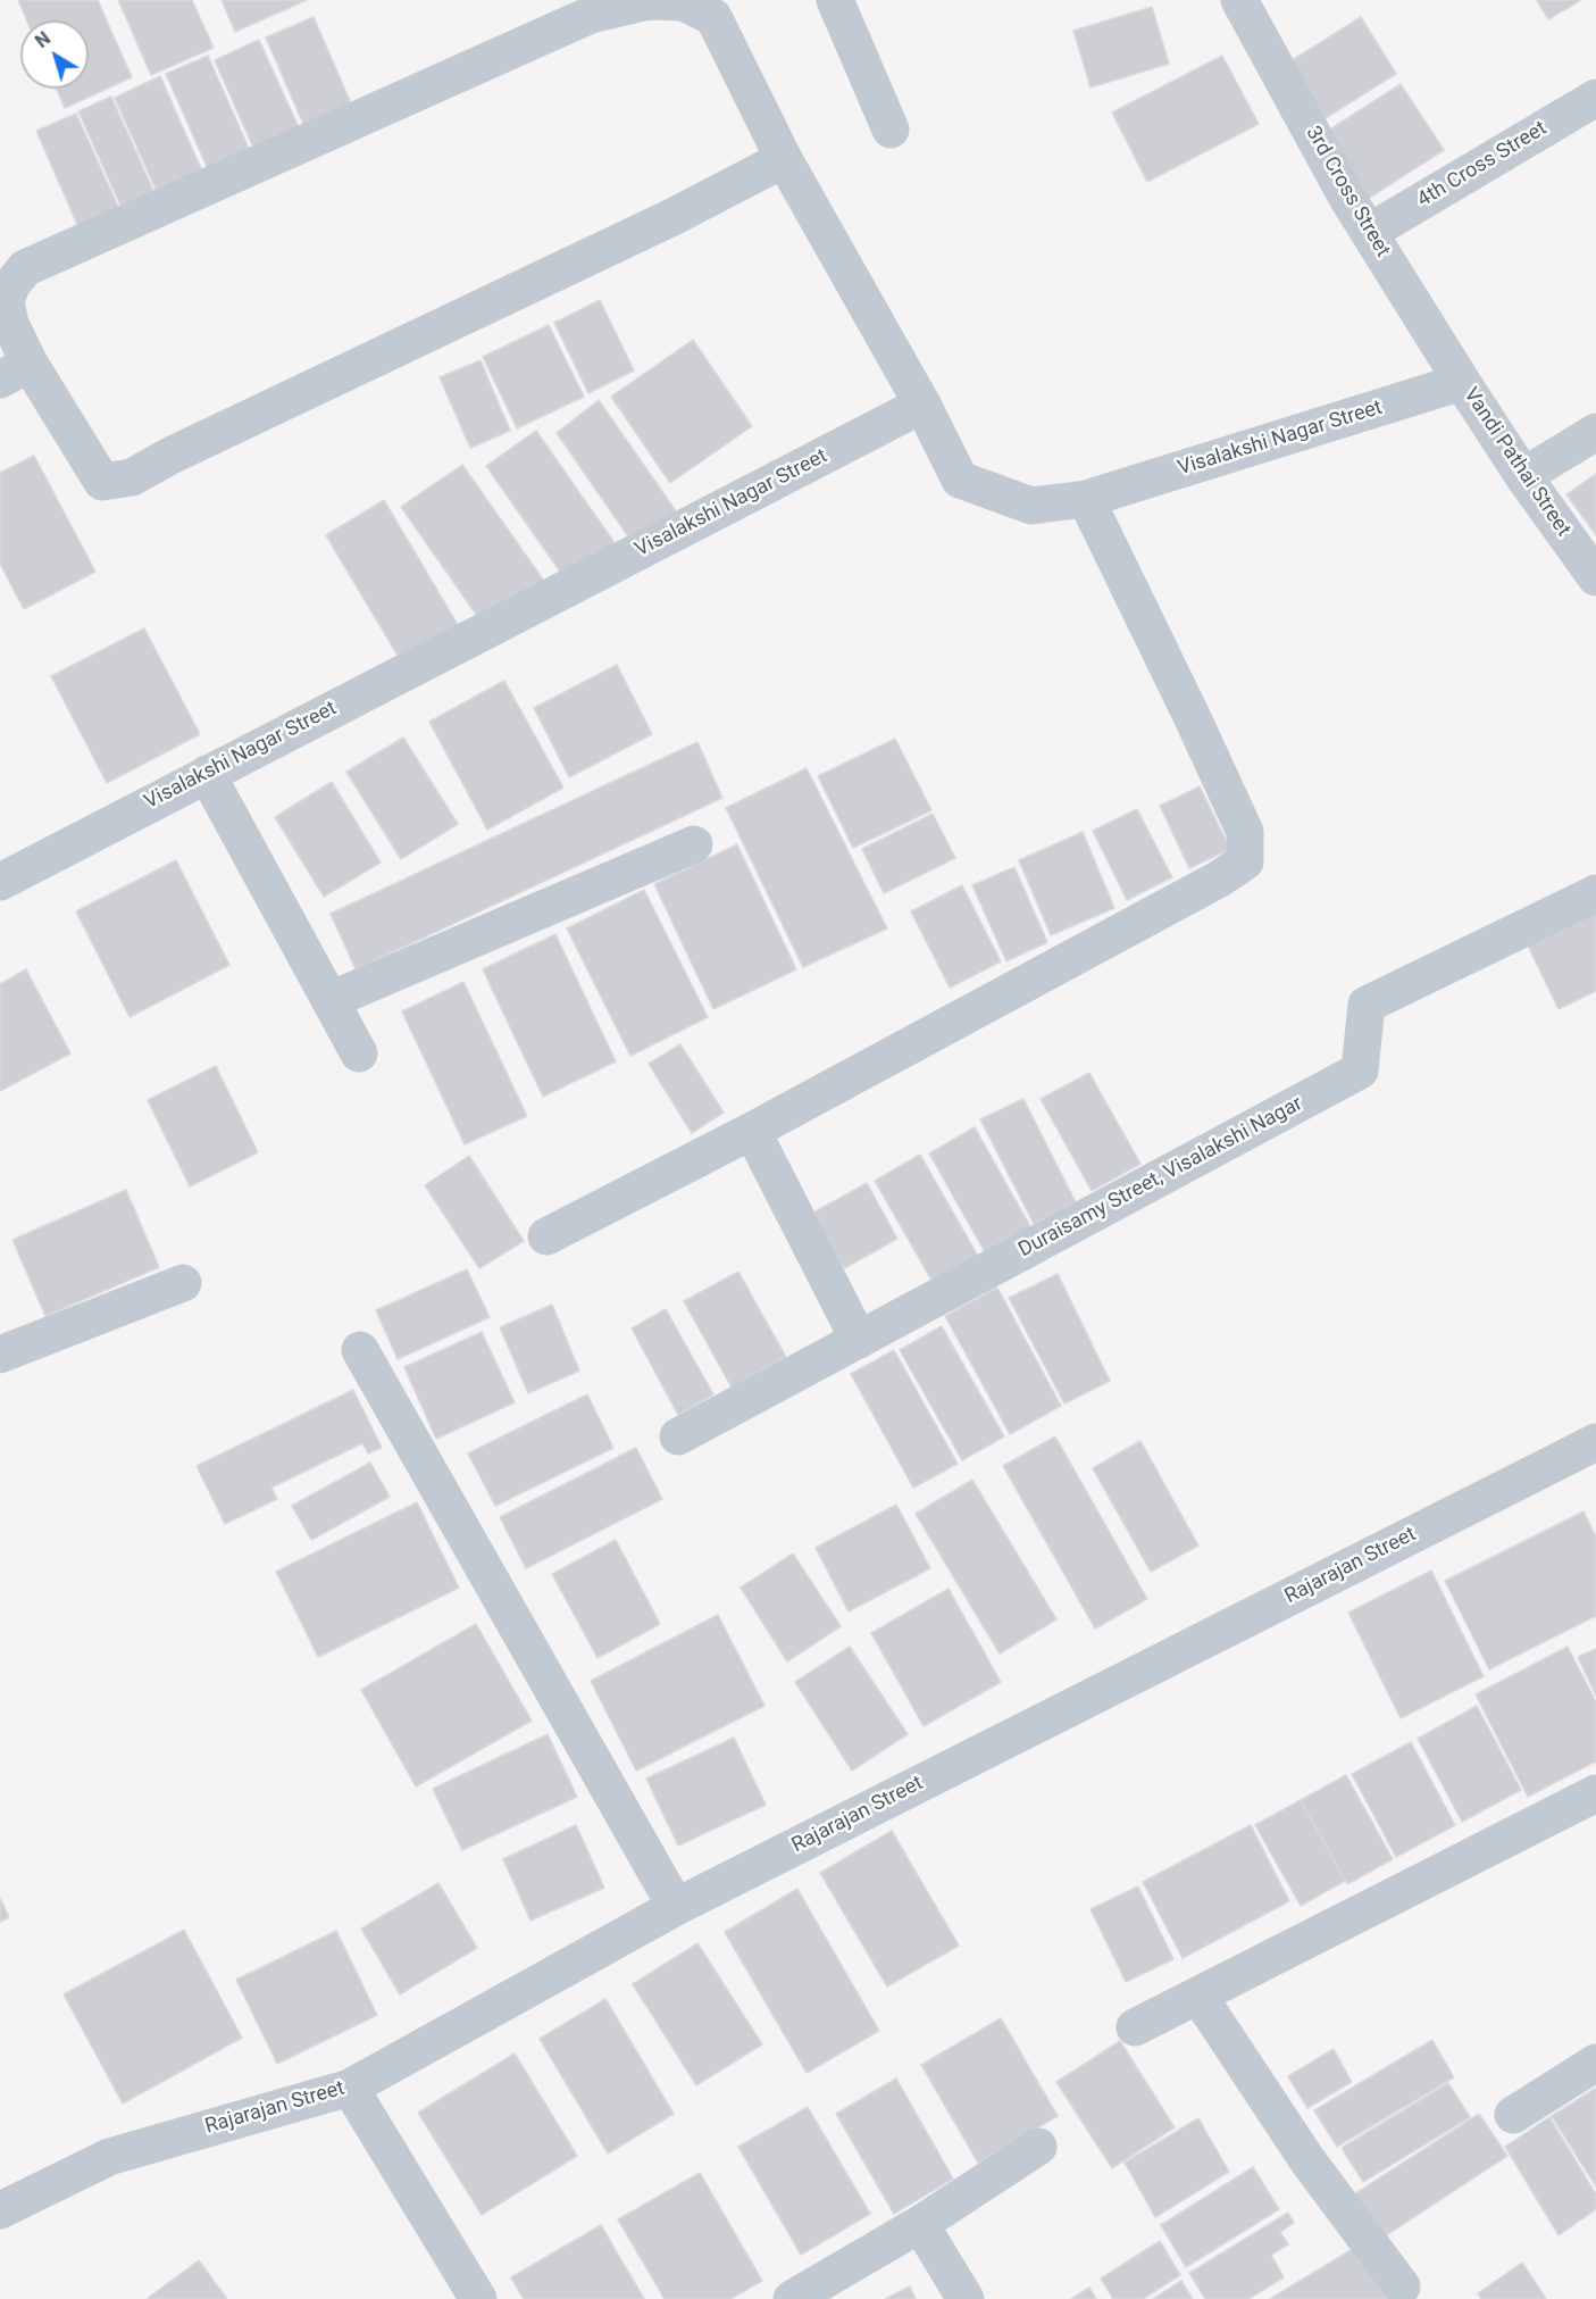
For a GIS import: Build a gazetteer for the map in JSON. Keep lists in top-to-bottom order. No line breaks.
{"streets":{"street":["4th Cross Street","3rd Cross Street","Visalakshi Nagar Street","Vandi Pathai Street","Duraisamy Street, Visalakshi Nagar","Rajarajan Street"]},"crossings":[["4th Cross Street","3rd Cross Street"],["3rd Cross Street","Visalakshi Nagar Street"],["3rd Cross Street","Vandi Pathai Street"],["Visalakshi Nagar Street","Vandi Pathai Street"]],"north":"top left"}
